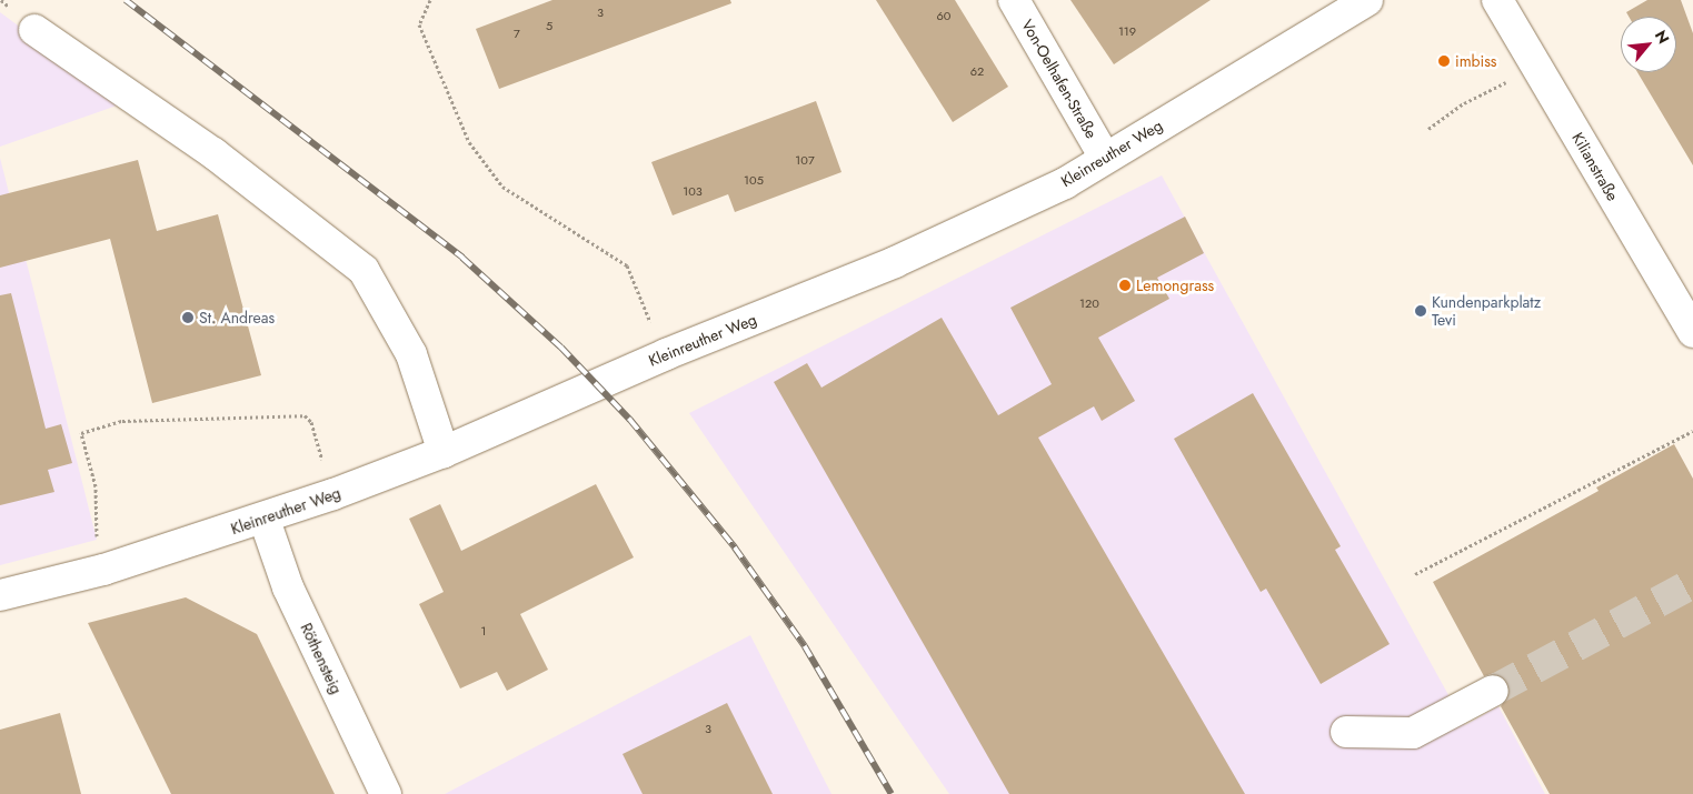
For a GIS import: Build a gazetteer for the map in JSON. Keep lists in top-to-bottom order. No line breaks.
{"streets":{"street":["Von-Oelhafen-Straße","Kleinreuther Weg","Kilianstraße","Röthensteig"]},"crossings":[["Von-Oelhafen-Straße","Kleinreuther Weg"],["Kleinreuther Weg","Röthensteig"]],"places":["imbiss","Lemongrass","Kundenparkplatz Tevi","St. Andreas"],"house_numbers":["3","60","5","119","7","62","107","105","103","120","1","3"],"north":"top right"}
